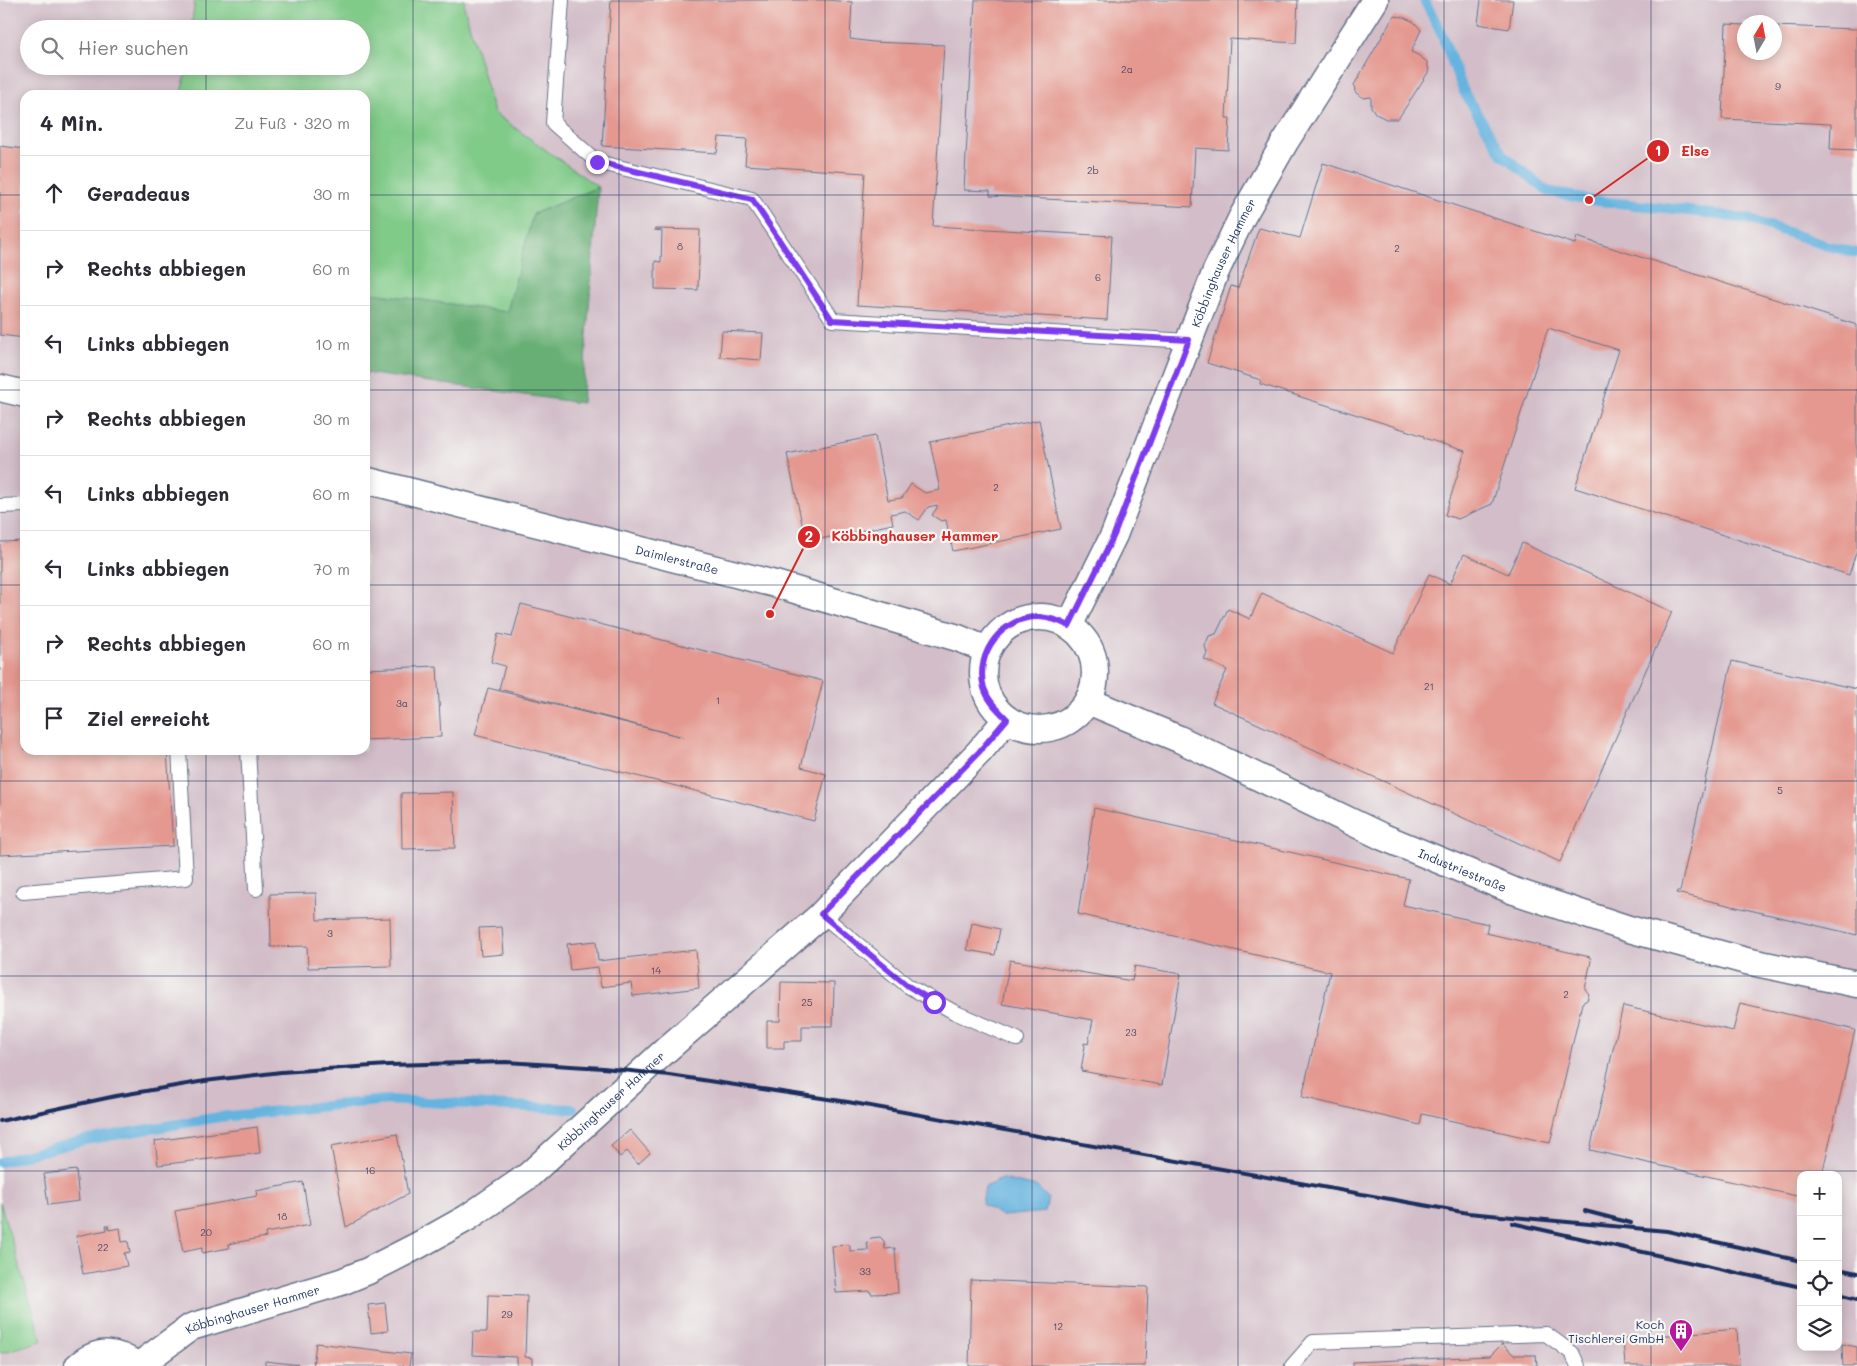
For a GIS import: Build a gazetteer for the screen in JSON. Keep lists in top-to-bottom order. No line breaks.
{"streets":{"street":["Köbbinghauser Hammer","Daimlerstraße","Industriestraße"]},"crossings":[["Köbbinghauser Hammer","Daimlerstraße"],["Köbbinghauser Hammer","Industriestraße"],["Daimlerstraße","Industriestraße"]],"places":{"other":["Else","Köbbinghauser Hammer"],"building":["Koch Tischlerei GmbH"]},"house_numbers":["2a","9","2b","8","2","6","2","21","1","3a","5","3","14","2","25","23","16","18","20","22","33","29","12"],"north":"top","page":{"search":"Hier suchen","heading":["4 Min.","Zu Fuß · 320 m"],"list":[["Geradeaus","30 m"],["Rechts abbiegen","60 m"],["Links abbiegen","10 m"],["Rechts abbiegen","30 m"],["Links abbiegen","60 m"],["Links abbiegen","70 m"],["Rechts abbiegen","60 m"],"Ziel erreicht"],"map_buttons":["+","−"]}}
